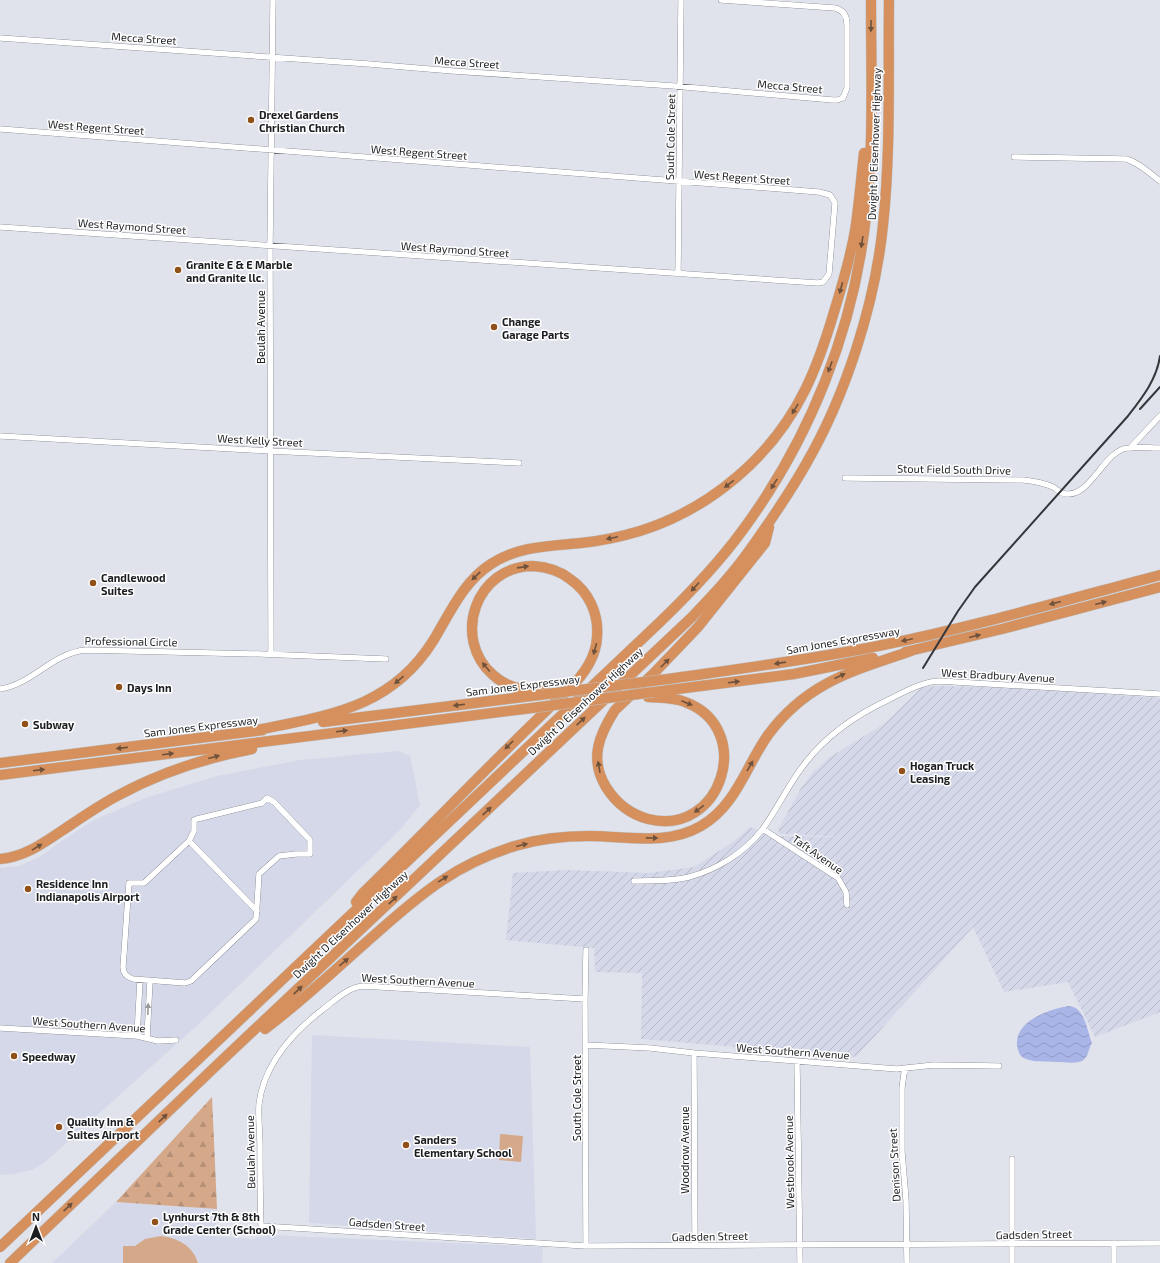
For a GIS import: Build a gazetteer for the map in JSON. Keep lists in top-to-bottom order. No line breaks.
{"streets":{"highway":["Dwight D Eisenhower Highway","Sam Jones Expressway"],"street":["Mecca Street","West Regent Street","South Cole Street","West Raymond Street","Beulah Avenue","West Kelly Street","Stout Field South Drive","Professional Circle","West Bradbury Avenue","Taft Avenue","West Southern Avenue","Woodrow Avenue","Westbrook Avenue","Denison Street","Gadsden Street"]},"crossings":[["Mecca Street","South Cole Street"],["Mecca Street","Beulah Avenue"],["West Regent Street","South Cole Street"],["West Regent Street","West Raymond Street"],["West Regent Street","Beulah Avenue"],["South Cole Street","West Raymond Street"],["South Cole Street","West Southern Avenue"],["South Cole Street","Gadsden Street"],["West Raymond Street","Beulah Avenue"],["Beulah Avenue","West Kelly Street"],["Beulah Avenue","Professional Circle"],["Beulah Avenue","West Southern Avenue"],["Beulah Avenue","Gadsden Street"],["West Bradbury Avenue","Taft Avenue"],["West Southern Avenue","Woodrow Avenue"],["West Southern Avenue","Westbrook Avenue"],["West Southern Avenue","Denison Street"],["Woodrow Avenue","Gadsden Street"],["Westbrook Avenue","Gadsden Street"],["Denison Street","Gadsden Street"]],"places":["Drexel Gardens Christian Church","Granite E & E Marble and Granite llc.","Change Garage Parts","Candlewood Suites","Days Inn","Subway","Hogan Truck Leasing","Residence Inn Indianapolis Airport","Speedway","Quality Inn & Suites Airport","Sanders Elementary School","Lynhurst 7th & 8th Grade Center (School)"],"north":"top"}
